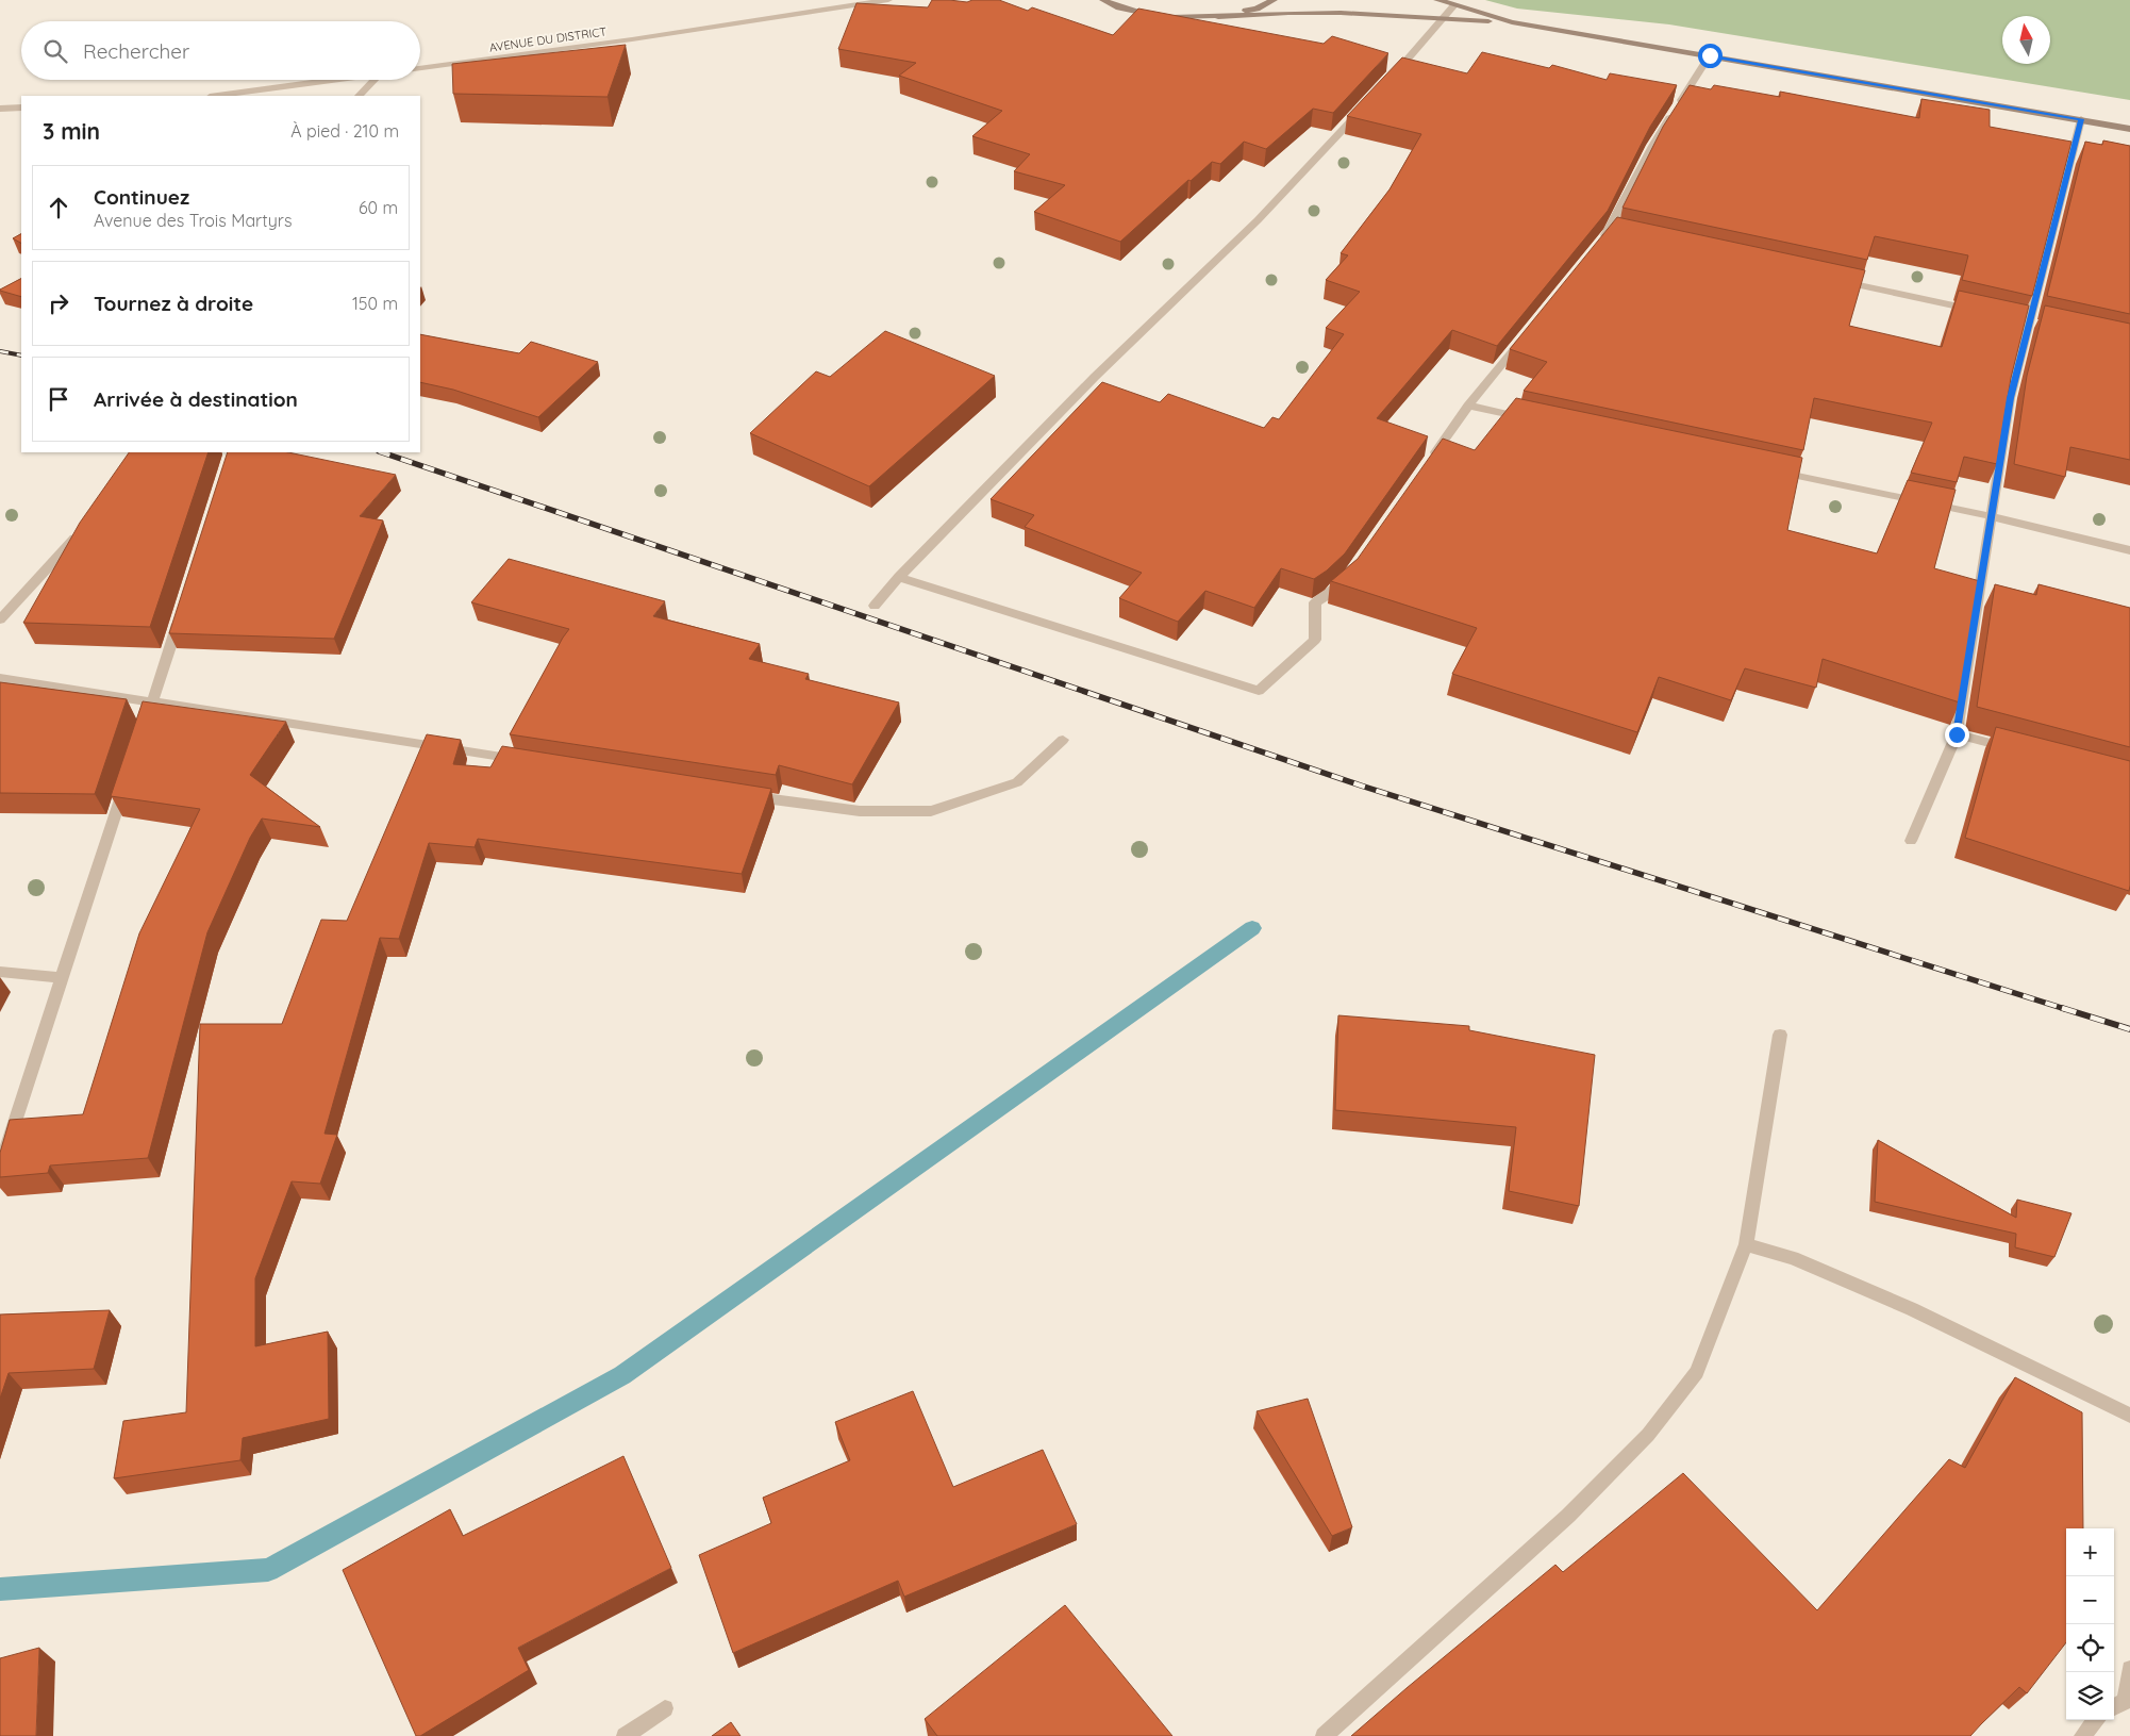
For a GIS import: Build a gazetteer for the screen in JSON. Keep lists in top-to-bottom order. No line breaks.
{"streets":{"street":["AVENUE DU DISTRICT"]},"north":"top","page":{"search":"Rechercher","heading":["3 min","À pied · 210 m"],"list":[["Continuez","Avenue des Trois Martyrs","60 m"],["Tournez à droite","150 m"],"Arrivée à destination"],"map_buttons":["+","−"]}}
